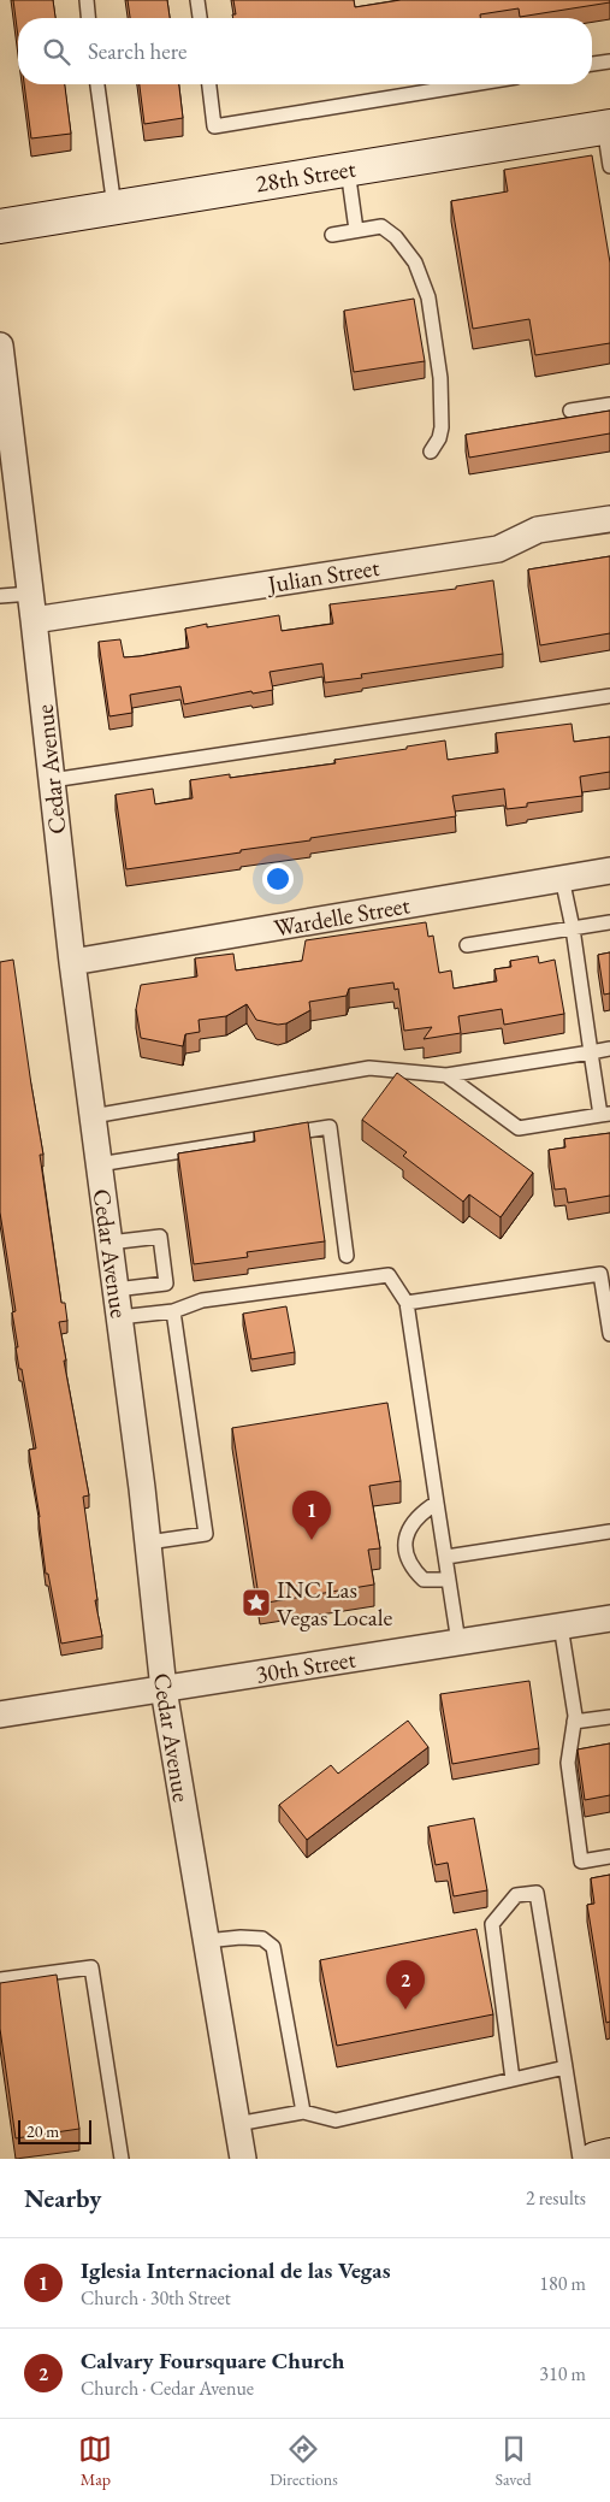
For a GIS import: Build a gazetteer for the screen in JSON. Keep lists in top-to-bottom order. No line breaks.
{"streets":{"street":["28th Street","Julian Street","Cedar Avenue","Wardelle Street","30th Street"]},"crossings":[["Julian Street","Cedar Avenue"],["Cedar Avenue","Wardelle Street"],["Cedar Avenue","30th Street"]],"places":{"place":["INC Las Vegas Locale"]},"scale_bar":"20 m","page":{"search":"Search here","pins":["1","2"],"scale":"20 m","heading":["Nearby","2 results"],"list":[{"mark":"1","name":"Iglesia Internacional de las Vegas","note":"Church · 30th Street","value":"180 m"},{"mark":"2","name":"Calvary Foursquare Church","note":"Church · Cedar Avenue","value":"310 m"}],"nav":["Map","Directions","Saved"]}}
